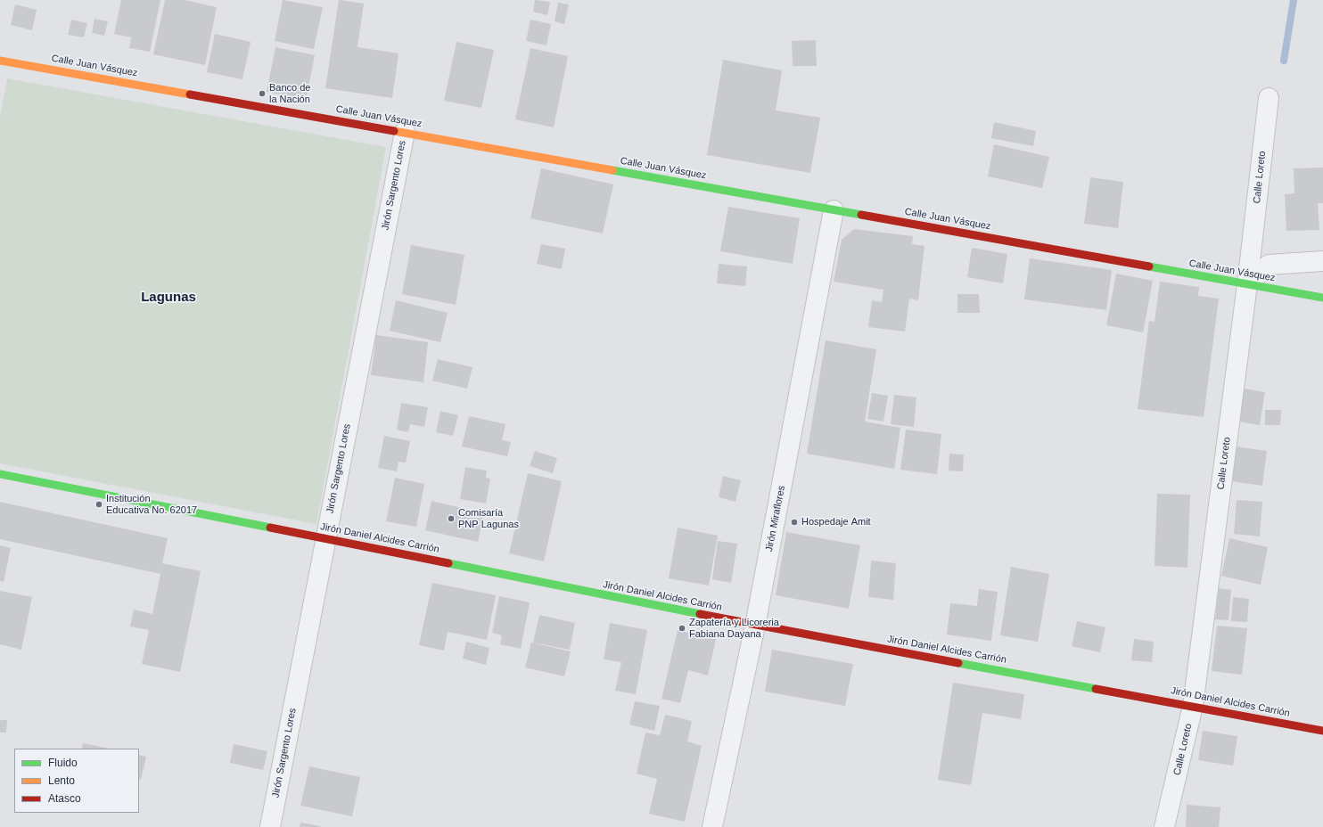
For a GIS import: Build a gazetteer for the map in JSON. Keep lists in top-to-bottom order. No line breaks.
{"streets":{"street":["Calle Juan Vásquez","Calle Loreto","Jirón Sargento Lores","Jirón Miraflores","Jirón Daniel Alcides Carrión"]},"crossings":[["Calle Juan Vásquez","Calle Loreto"],["Calle Juan Vásquez","Jirón Sargento Lores"],["Calle Juan Vásquez","Jirón Miraflores"],["Calle Loreto","Jirón Daniel Alcides Carrión"],["Jirón Sargento Lores","Jirón Daniel Alcides Carrión"],["Jirón Miraflores","Jirón Daniel Alcides Carrión"]],"districts":["Lagunas"],"places":["Banco de la Nación","Institución Educativa No. 62017","Comisaría PNP Lagunas","Hospedaje Amit","Zapatería y Licoreria Fabiana Dayana"],"legend":["Fluido","Lento","Atasco"]}
